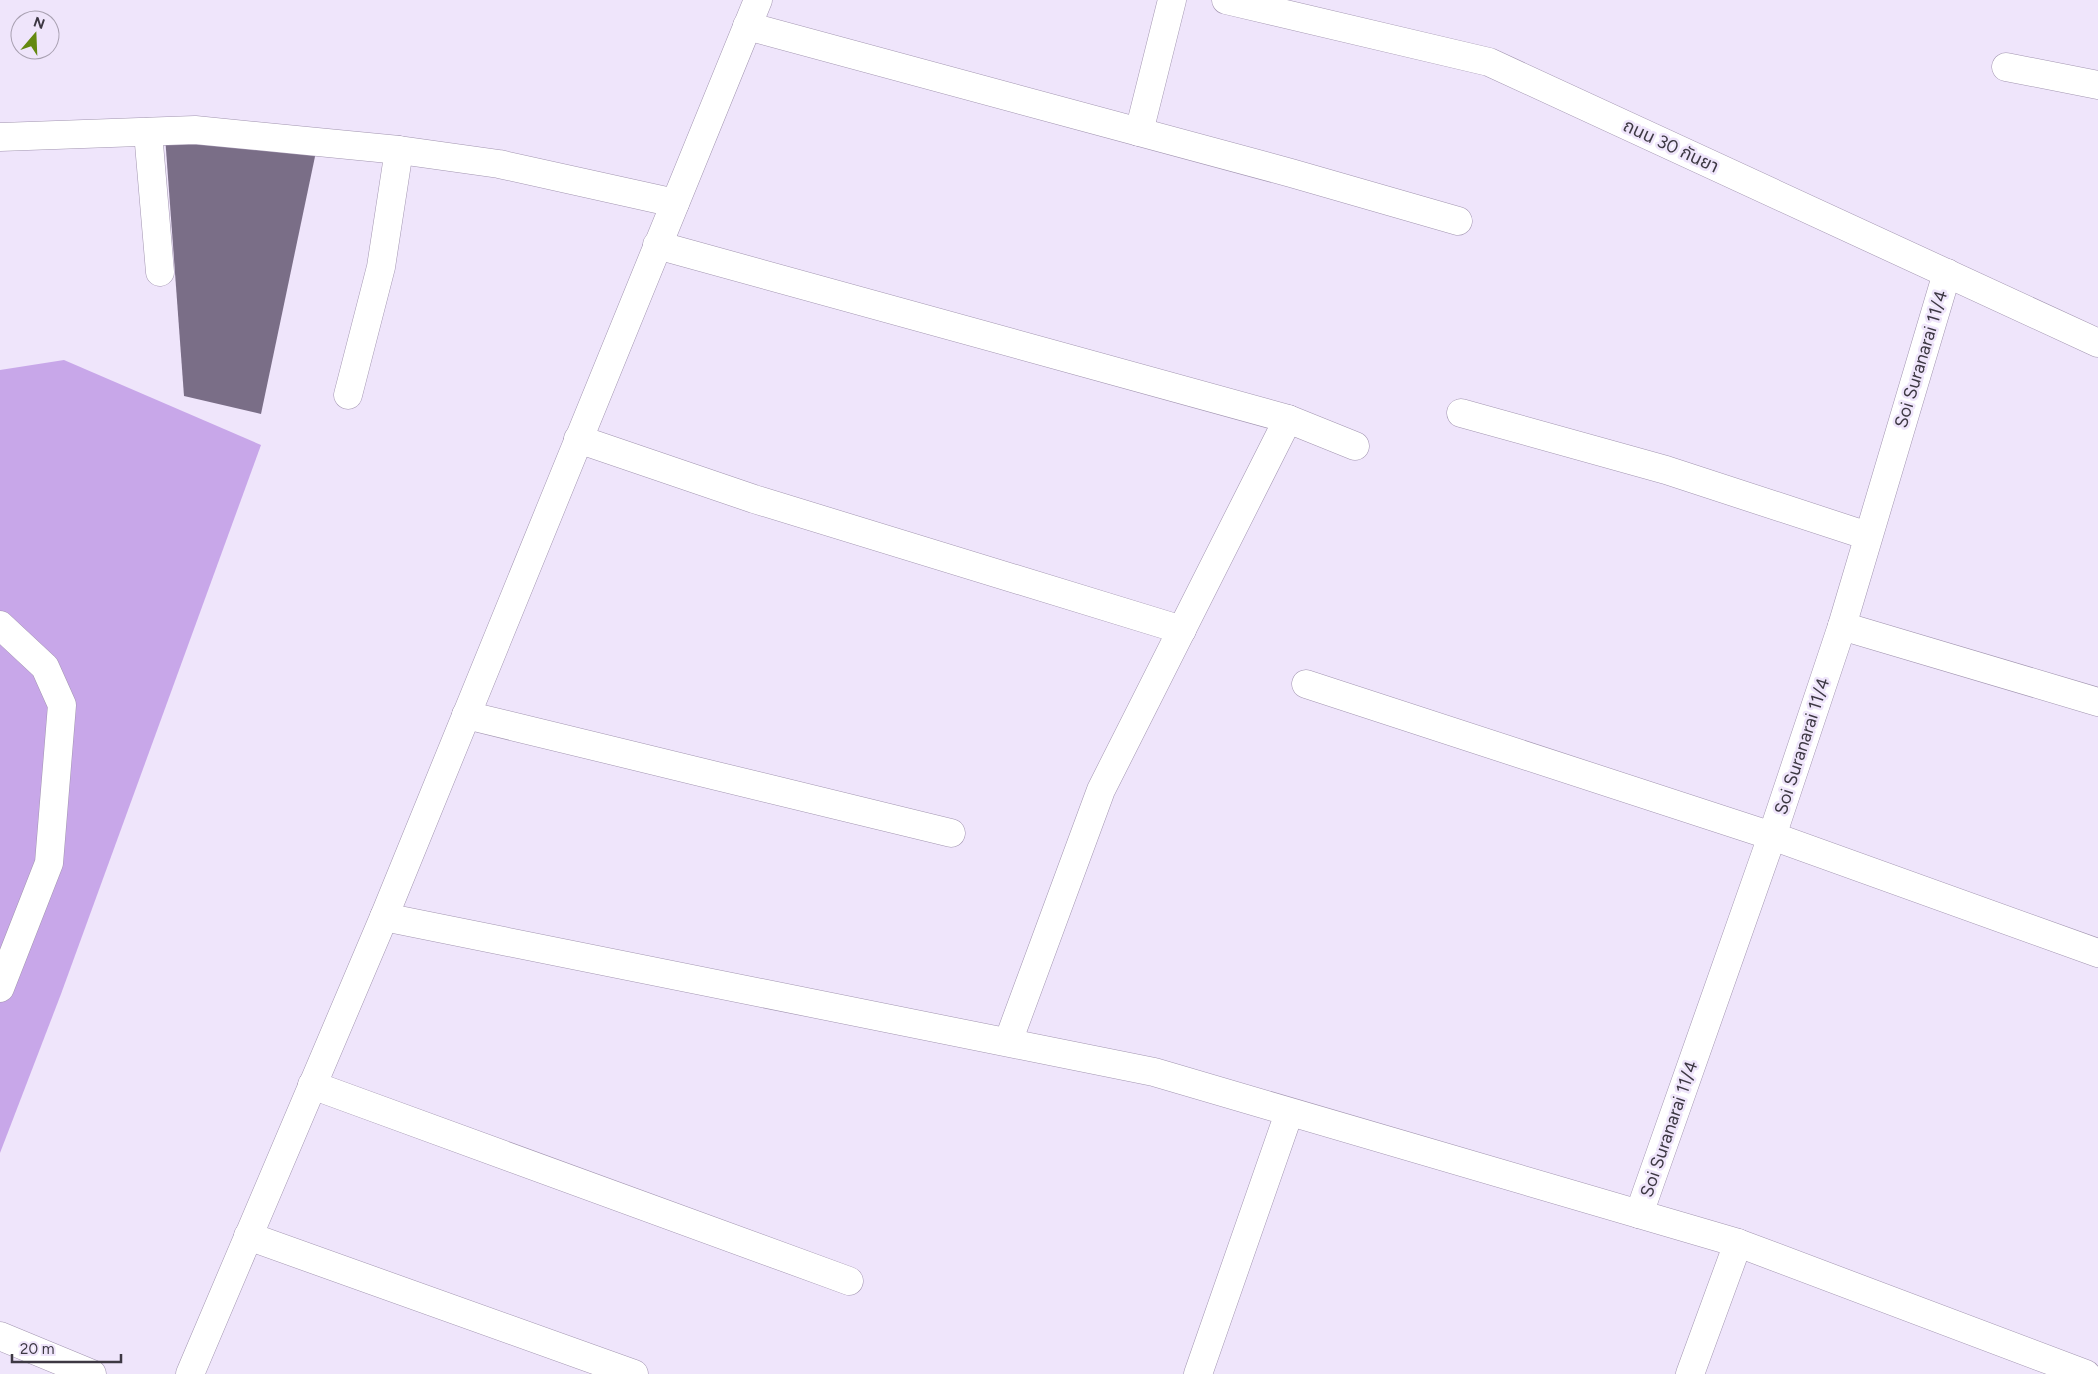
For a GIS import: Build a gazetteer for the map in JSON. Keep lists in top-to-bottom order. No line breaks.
{"streets":{"street":["ถนน 30 กันยา","Soi Suranarai 11/4"]},"crossings":[["ถนน 30 กันยา","Soi Suranarai 11/4"]],"scale_bar":"20 m","north":"top"}
